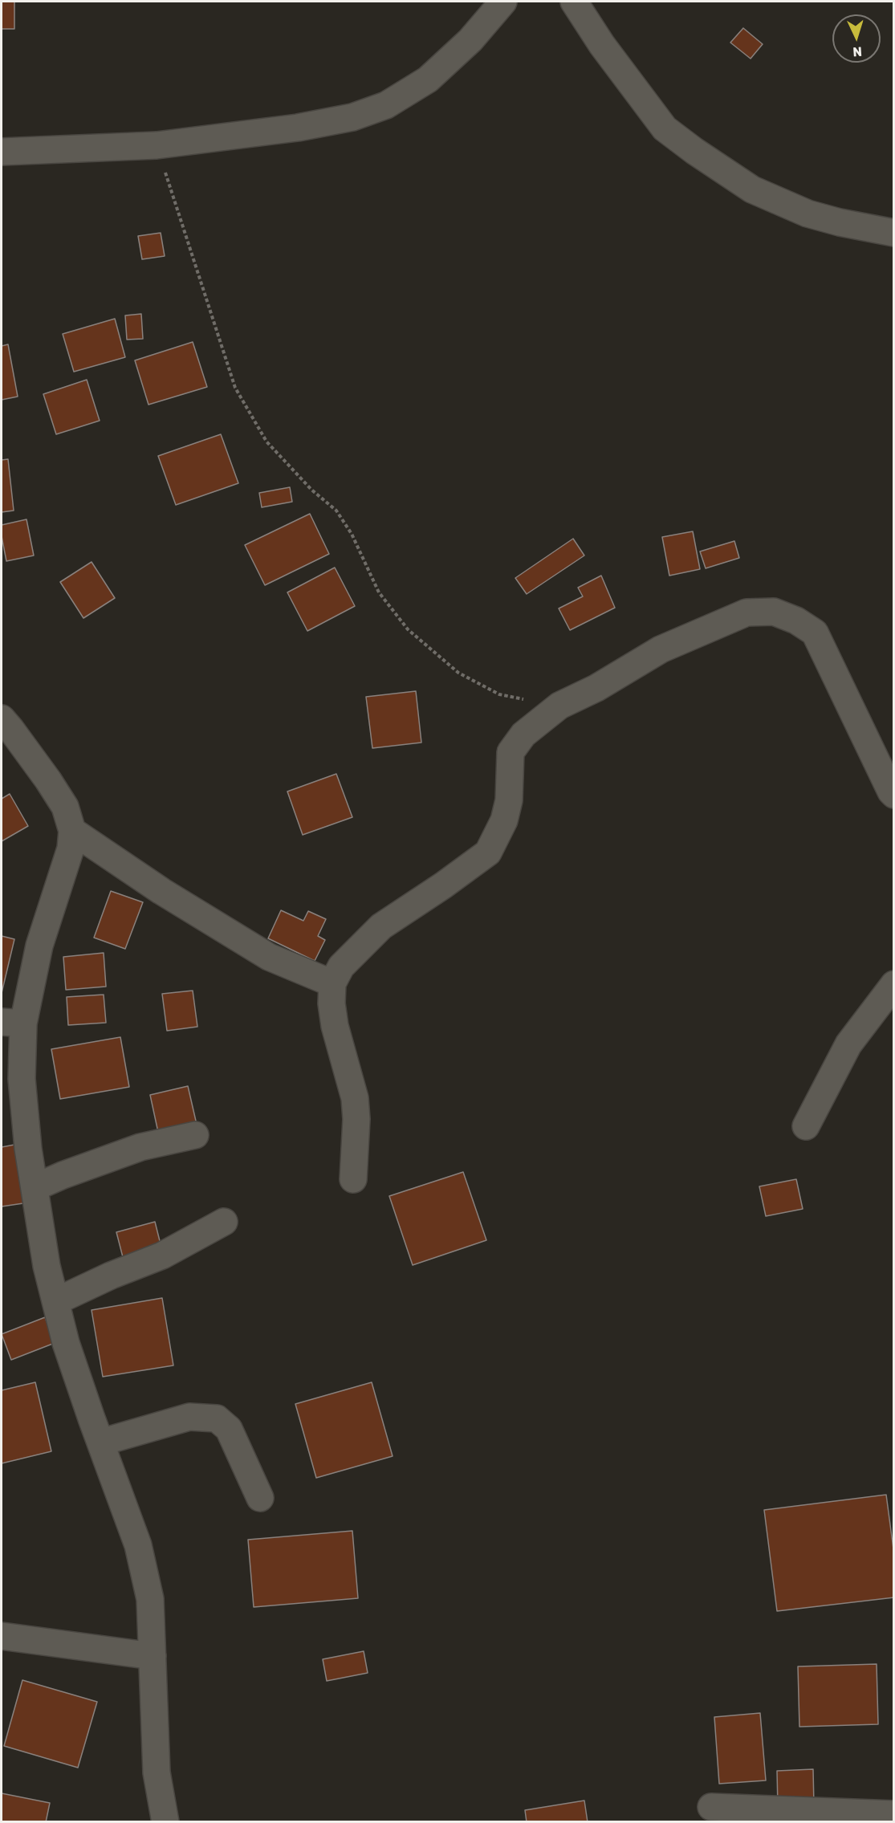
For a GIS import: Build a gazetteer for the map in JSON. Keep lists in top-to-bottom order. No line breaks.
{"north":"bottom"}
